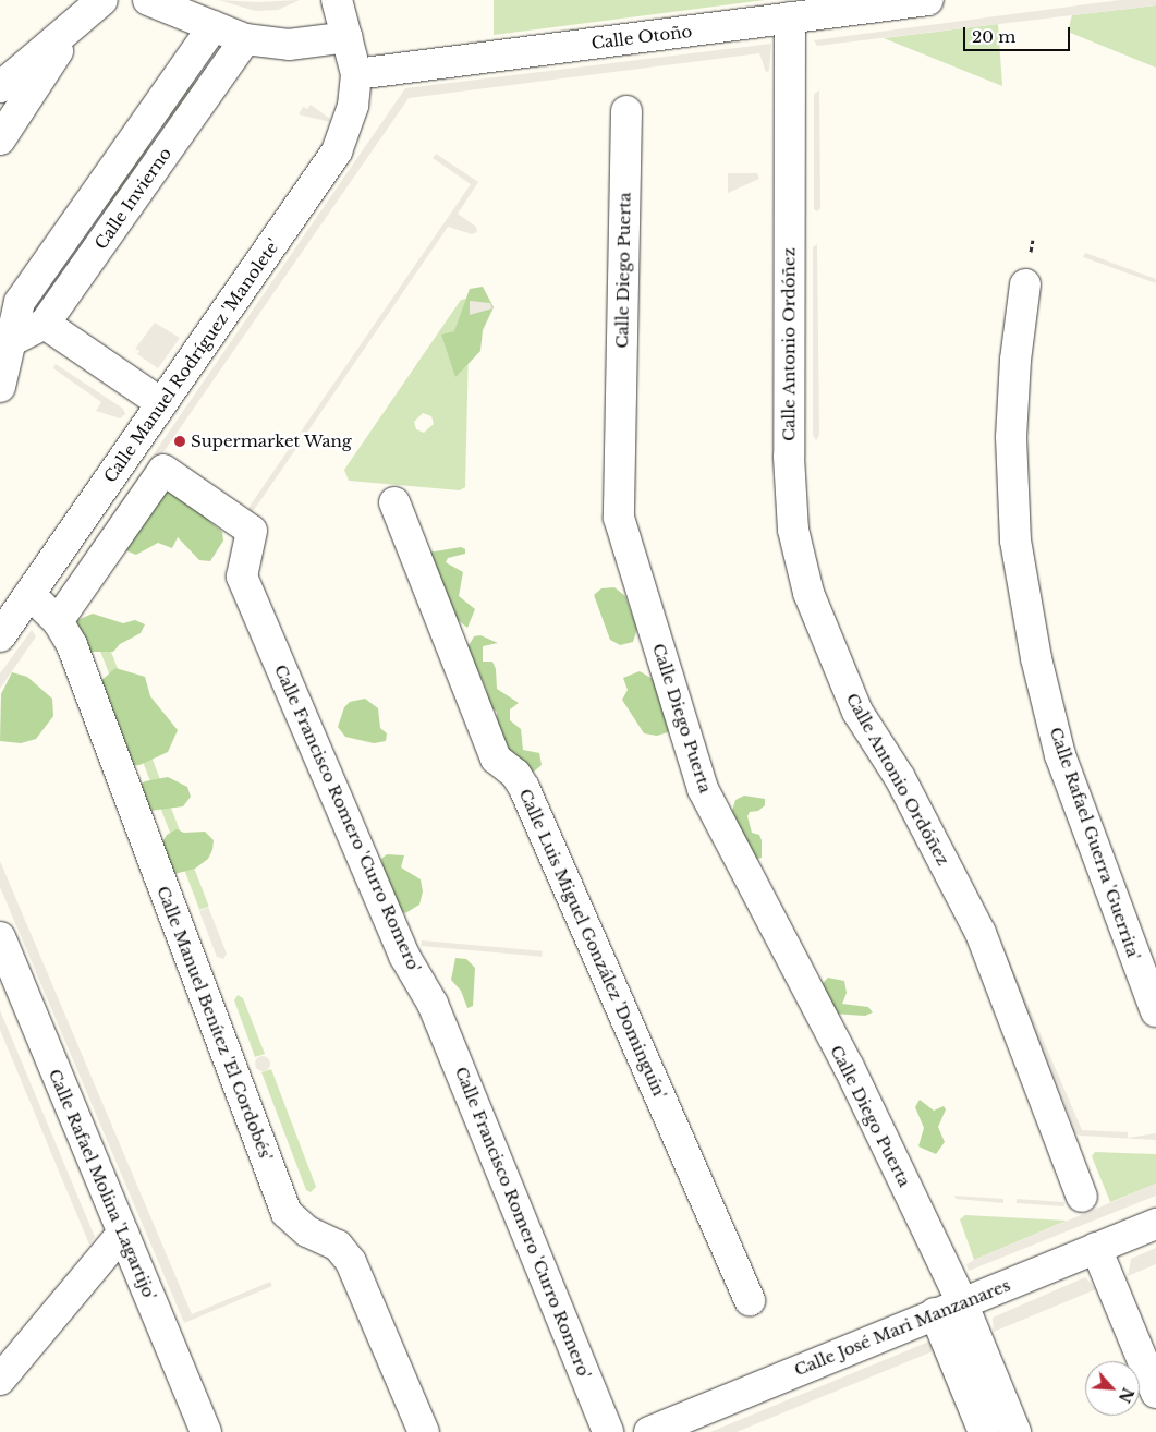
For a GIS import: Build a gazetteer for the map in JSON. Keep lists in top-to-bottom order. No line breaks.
{"streets":{"street":["Calle Otoño","Calle Invierno","Calle Diego Puerta","Calle Antonio Ordóñez","Calle Manuel Rodríguez 'Manolete'","Calle Francisco Romero 'Curro Romero'","Calle Rafael Guerra 'Guerrita'","Calle Luis Miguel González 'Dominguín'","Calle Manuel Benítez 'El Cordobés'","Calle Rafael Molina 'Lagartijo'","Calle José Mari Manzanares"]},"crossings":[["Calle Otoño","Calle Antonio Ordóñez"],["Calle Otoño","Calle Manuel Rodríguez 'Manolete'"],["Calle Diego Puerta","Calle José Mari Manzanares"],["Calle Manuel Rodríguez 'Manolete'","Calle Manuel Benítez 'El Cordobés'"],["Calle Francisco Romero 'Curro Romero'","Calle Manuel Benítez 'El Cordobés'"]],"places":["Supermarket Wang"],"scale_bar":"20 m","north":"bottom right"}
